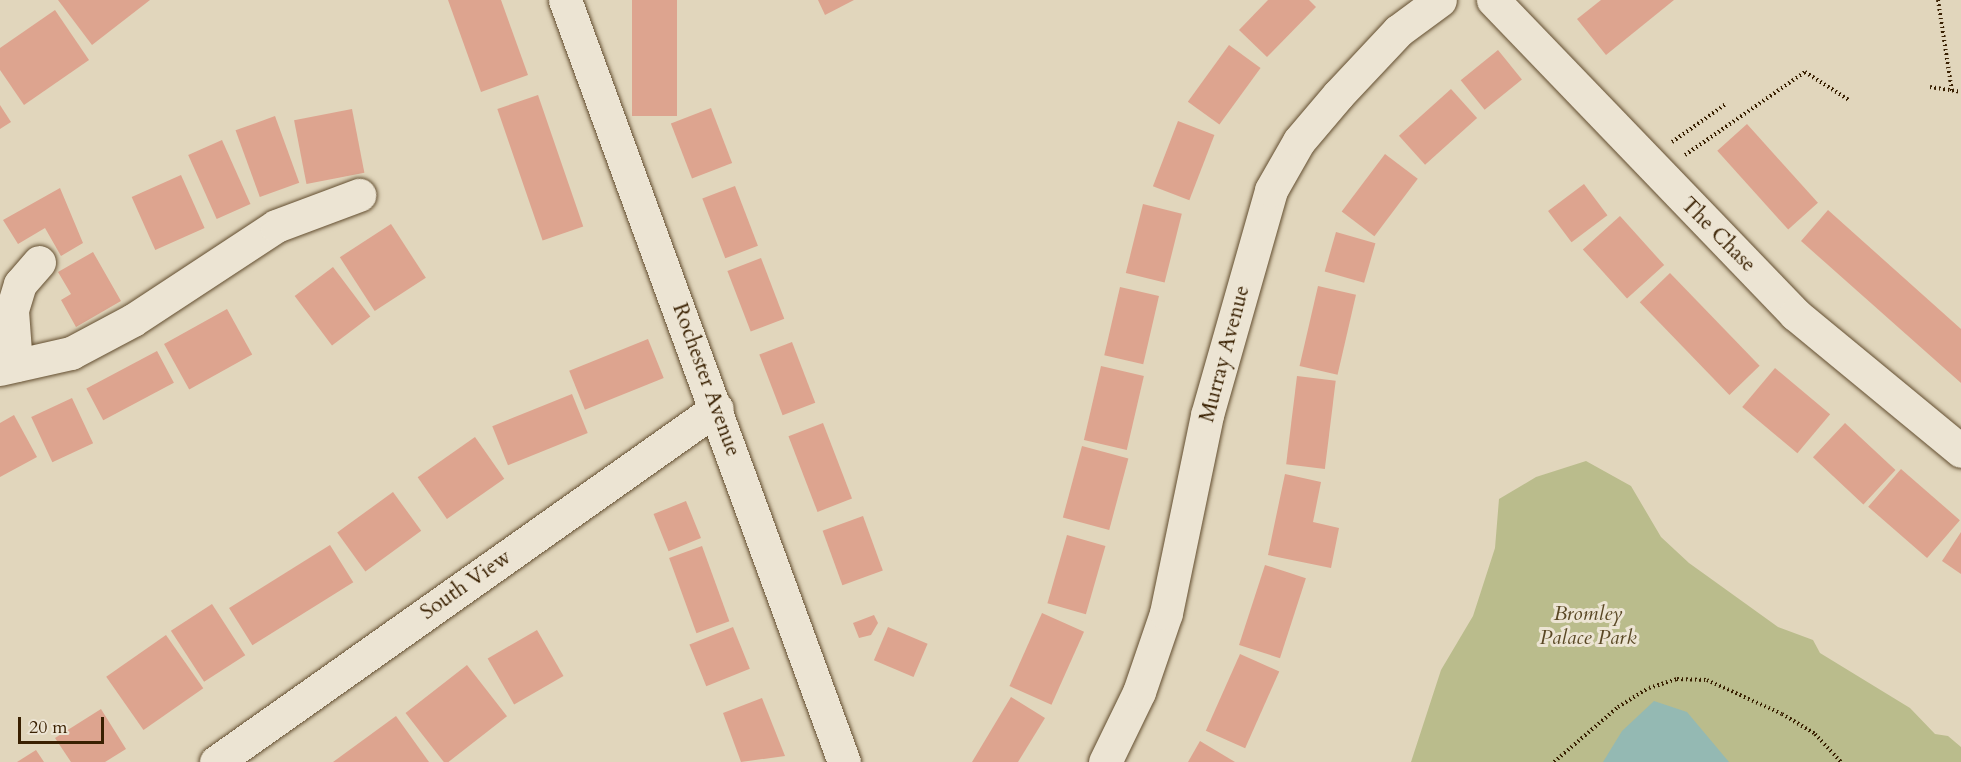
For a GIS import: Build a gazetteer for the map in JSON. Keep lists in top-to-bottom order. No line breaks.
{"streets":{"street":["The Chase","Murray Avenue","Rochester Avenue","South View"]},"crossings":[["Rochester Avenue","South View"]],"parks":["Bromley Palace Park"],"scale_bar":"20 m"}
